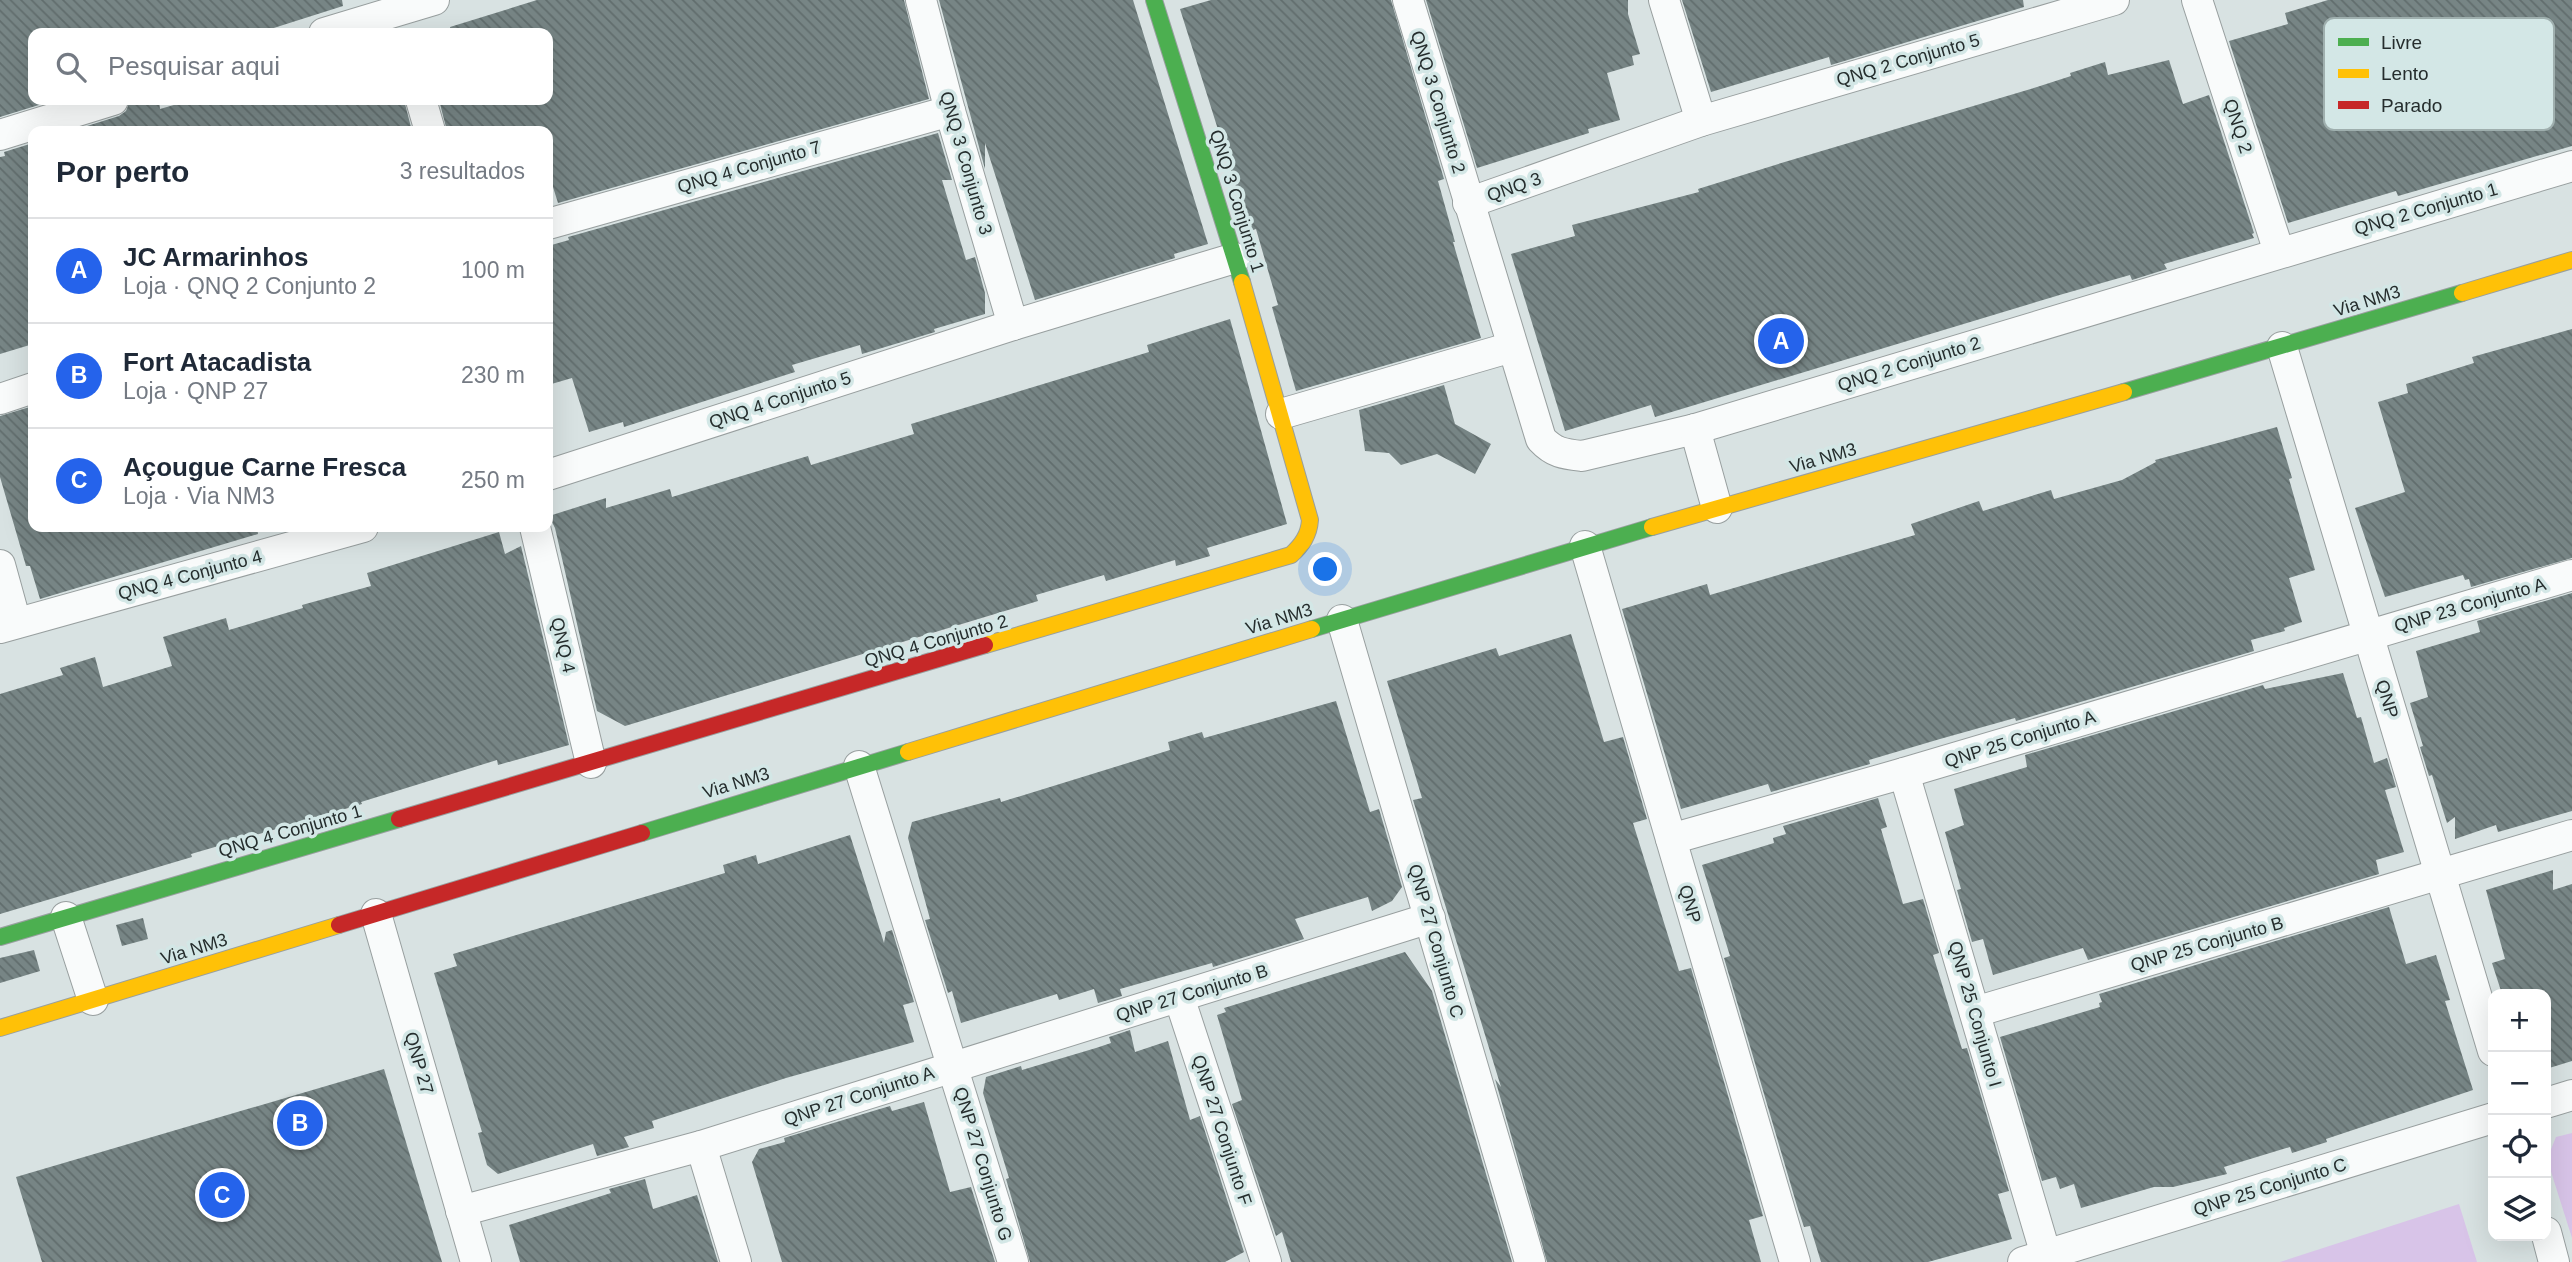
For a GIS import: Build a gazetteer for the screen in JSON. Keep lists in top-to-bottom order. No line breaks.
{"streets":{"main road":["QNQ 3 Conjunto 1","Via NM3","QNQ 4 Conjunto 2","QNQ 4 Conjunto 1"],"street":["QNQ 2 Conjunto 5","QNQ 3 Conjunto 2","QNQ 2","QNQ 3 Conjunto 3","QNQ 4 Conjunto 7","QNQ 3","QNQ 2 Conjunto 1","QNQ 2 Conjunto 2","QNQ 4 Conjunto 5","QNQ 4 Conjunto 4","QNP 23 Conjunto A","QNQ 4","QNP","QNP 25 Conjunto A","QNP 27 Conjunto C","QNP 25 Conjunto B","QNP 27 Conjunto B","QNP 25 Conjunto I","QNP 27","QNP 27 Conjunto A","QNP 27 Conjunto F","QNP 27 Conjunto G","QNP 25 Conjunto C"]},"crossings":[["QNQ 2 Conjunto 5","QNQ 3"],["QNQ 3 Conjunto 2","QNQ 3"],["QNQ 2","QNQ 2 Conjunto 1"],["QNQ 2","QNQ 2 Conjunto 2"],["QNQ 3 Conjunto 3","QNQ 4 Conjunto 7"],["QNQ 3 Conjunto 3","QNQ 4 Conjunto 5"],["QNQ 3","QNQ 2 Conjunto 2"],["QNQ 3 Conjunto 1","QNQ 4 Conjunto 2"],["QNQ 2 Conjunto 1","QNQ 2 Conjunto 2"],["Via NM3","QNP"],["Via NM3","QNP 27 Conjunto C"],["Via NM3","QNP 27"],["Via NM3","QNP 27 Conjunto A"],["QNP 23 Conjunto A","QNP"],["QNP 23 Conjunto A","QNP 25 Conjunto A"],["QNQ 4 Conjunto 2","QNQ 4"],["QNQ 4 Conjunto 2","QNQ 4 Conjunto 1"],["QNQ 4","QNQ 4 Conjunto 1"],["QNP","QNP 25 Conjunto A"],["QNP","QNP 25 Conjunto B"],["QNP 25 Conjunto A","QNP 25 Conjunto I"],["QNP 27 Conjunto C","QNP 27 Conjunto B"],["QNP 25 Conjunto B","QNP 25 Conjunto I"],["QNP 27 Conjunto B","QNP 27 Conjunto A"],["QNP 27 Conjunto B","QNP 27 Conjunto F"],["QNP 27 Conjunto B","QNP 27 Conjunto G"],["QNP 25 Conjunto I","QNP 25 Conjunto C"],["QNP 27","QNP 27 Conjunto A"],["QNP 27 Conjunto A","QNP 27 Conjunto G"]],"legend":["Livre","Lento","Parado"],"page":{"search":"Pesquisar aqui","heading":["Por perto","3 resultados"],"list":[{"mark":"A","name":"JC Armarinhos","note":"Loja · QNQ 2 Conjunto 2","value":"100 m"},{"mark":"B","name":"Fort Atacadista","note":"Loja · QNP 27","value":"230 m"},{"mark":"C","name":"Açougue Carne Fresca","note":"Loja · Via NM3","value":"250 m"}],"pins":["A","B","C"],"map_buttons":["+","−"]}}
